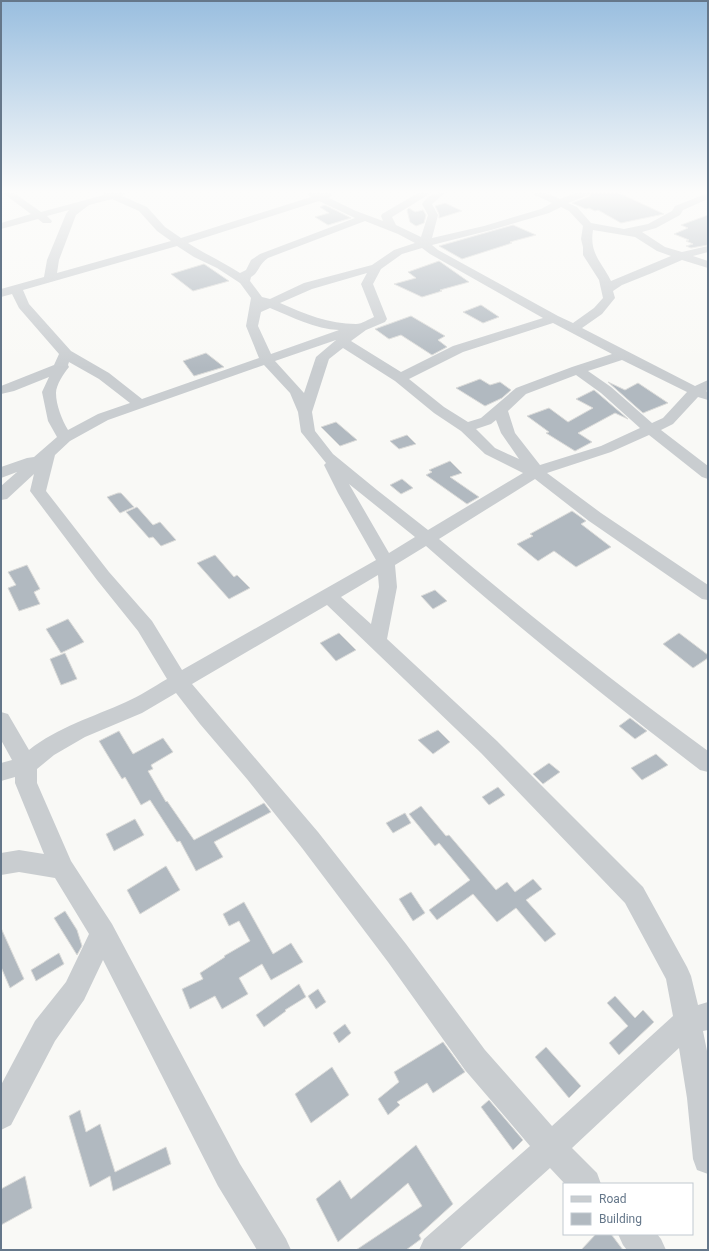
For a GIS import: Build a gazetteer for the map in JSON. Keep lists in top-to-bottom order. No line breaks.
{"legend":["Road","Building"]}
